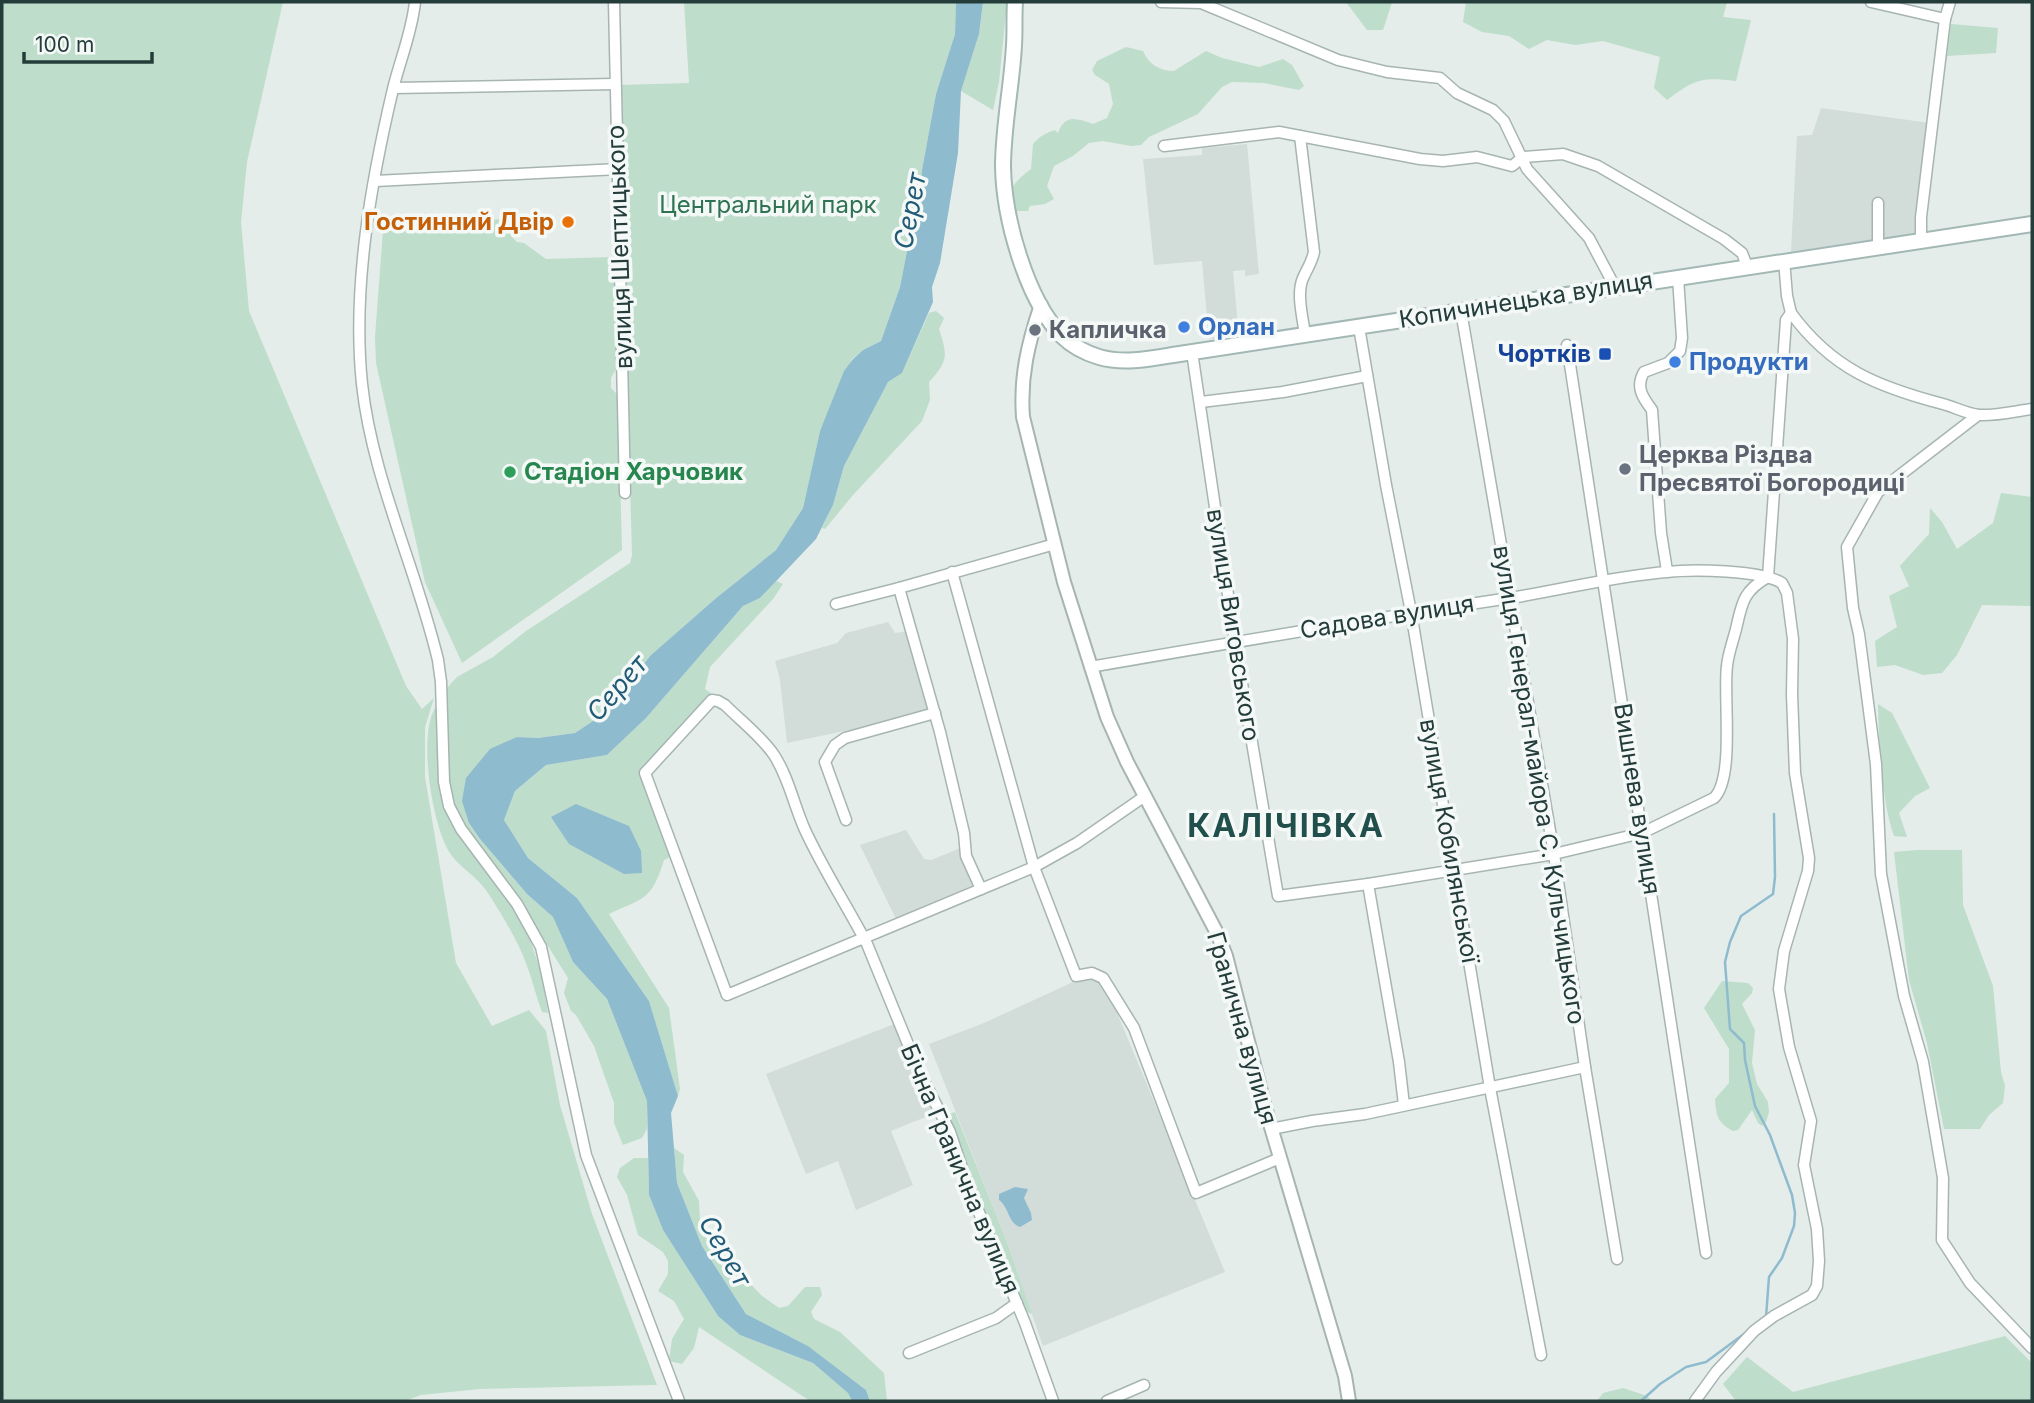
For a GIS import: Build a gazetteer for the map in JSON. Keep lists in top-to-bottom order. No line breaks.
{"streets":{"main road":["Копичинецька вулиця"],"street":["вулиця Шептицького","Садова вулиця","вулиця Виговського","вулиця Генерал-майора С. Кульчицького","Вишнева вулиця","вулиця Кобилянської","Гранична вулиця","Бічна Гранична вулиця"]},"crossings":[["Копичинецька вулиця","вулиця Виговського"],["Копичинецька вулиця","вулиця Генерал-майора С. Кульчицького"],["Копичинецька вулиця","вулиця Кобилянської"],["Копичинецька вулиця","Гранична вулиця"],["Садова вулиця","вулиця Виговського"],["Садова вулиця","вулиця Генерал-майора С. Кульчицького"],["Садова вулиця","Вишнева вулиця"],["Садова вулиця","вулиця Кобилянської"],["Садова вулиця","Гранична вулиця"]],"districts":["КАЛІЧІВКА"],"water":["Серет"],"parks":["Центральний парк"],"places":{"other":["Гостинний Двір","Орлан","Капличка","Продукти","Церква Різдва Пресвятої Богородиці","Стадіон Харчовик"],"transit":["Чортків"]},"scale_bar":"100 m"}
